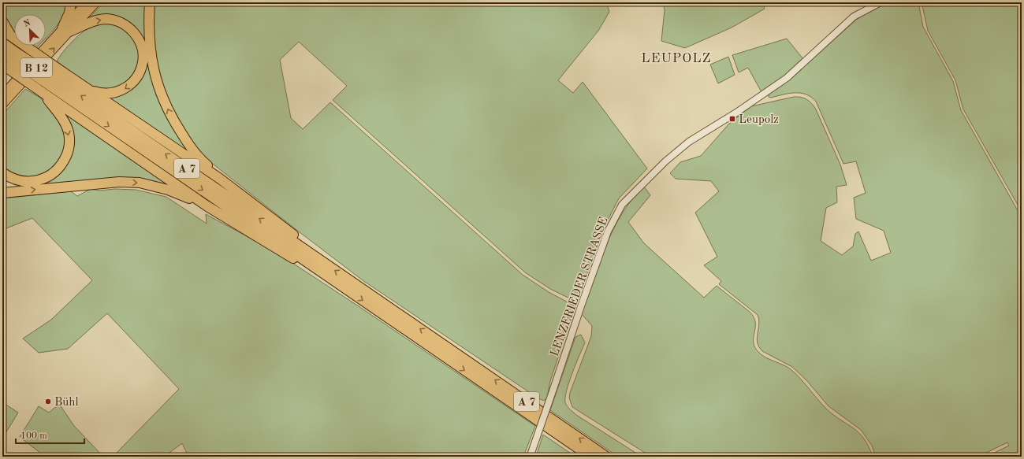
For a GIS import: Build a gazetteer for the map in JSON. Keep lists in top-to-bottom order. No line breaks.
{"streets":{"highway":["A 7"],"main road":["B 12"],"street":["LENZFRIEDER STRASSE"]},"districts":["LEUPOLZ"],"places":{"transit":["Leupolz"],"other":["Bühl"]},"scale_bar":"100 m","north":"top left"}
